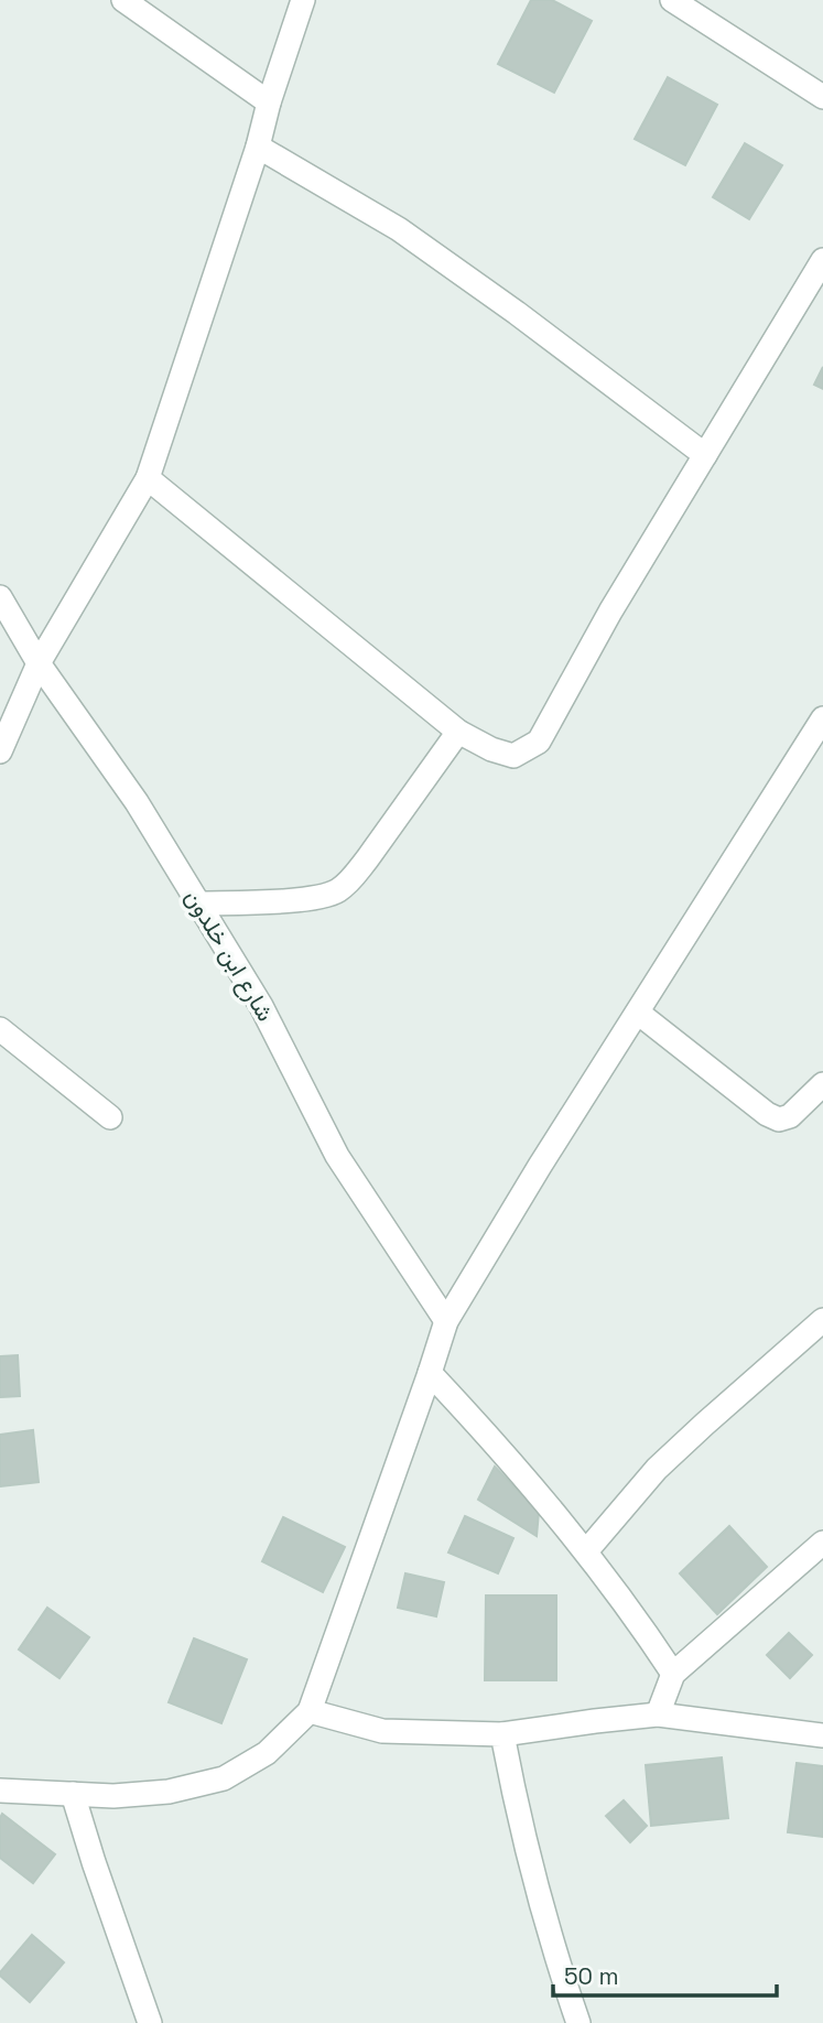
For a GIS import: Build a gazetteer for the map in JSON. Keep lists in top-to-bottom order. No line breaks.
{"streets":{"street":["شارع ابن خلدون"]},"scale_bar":"50 m"}
